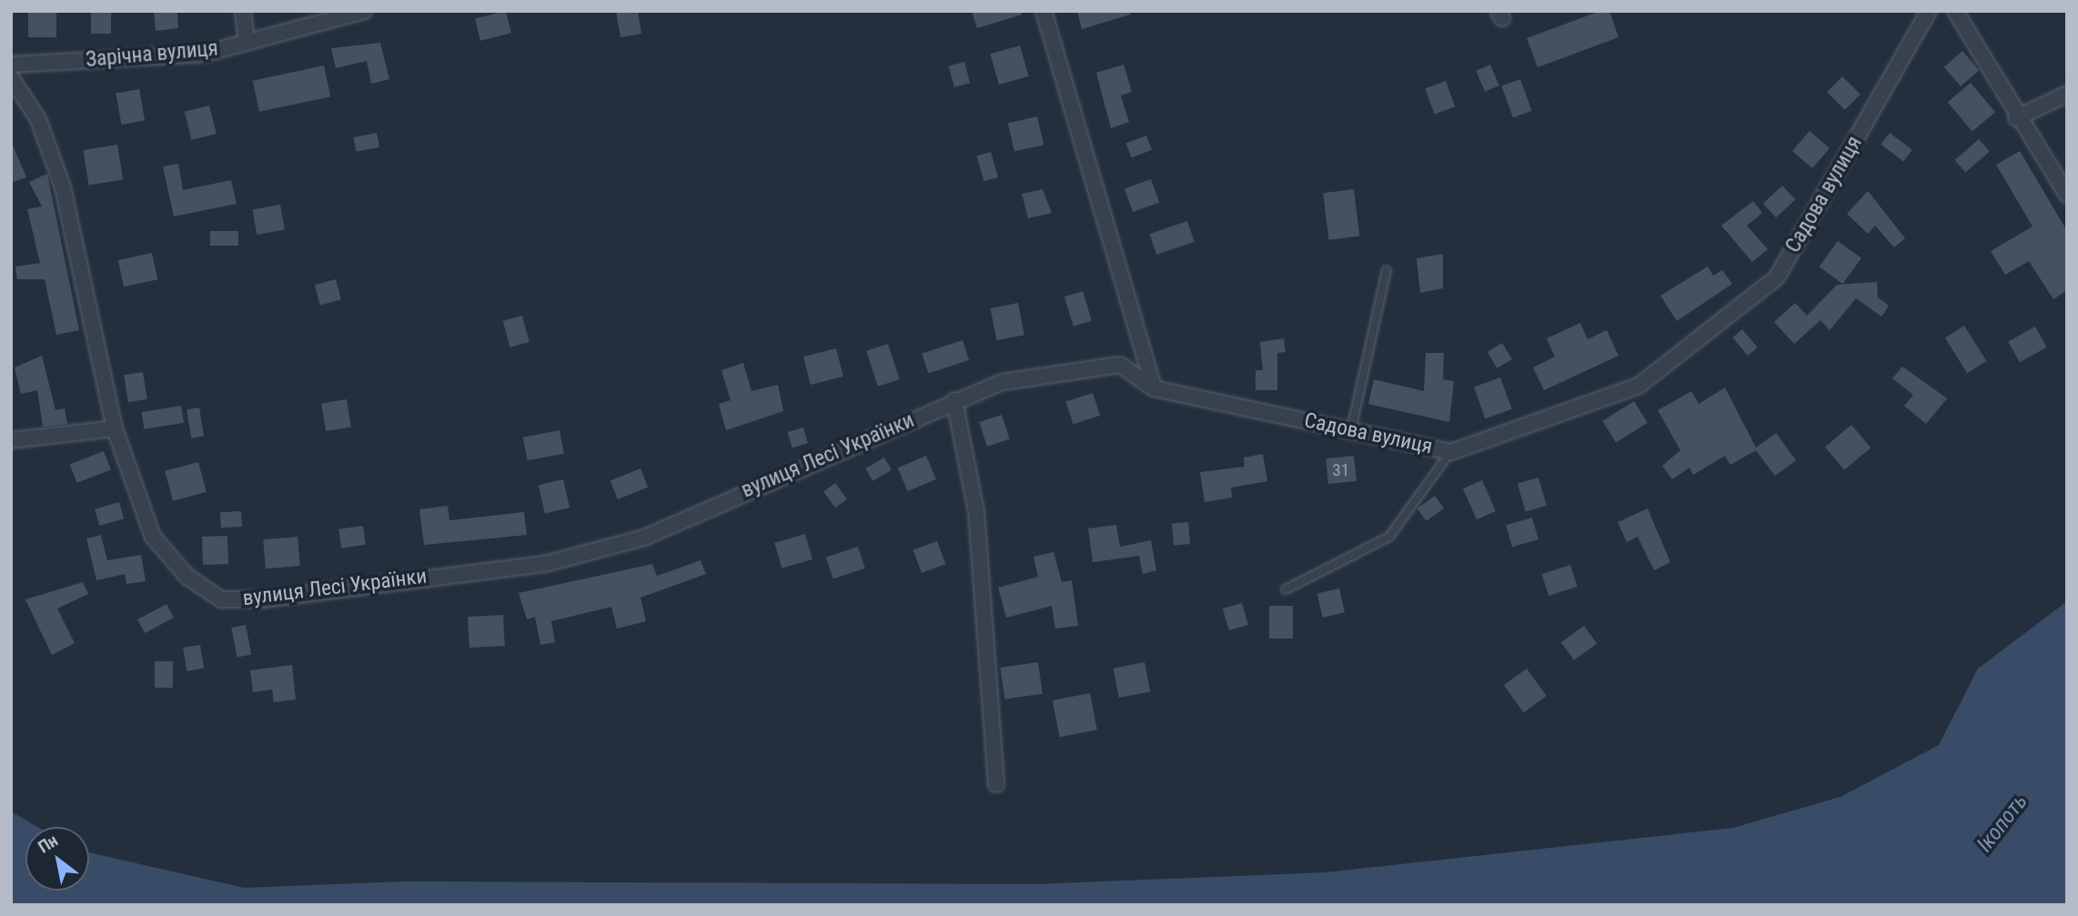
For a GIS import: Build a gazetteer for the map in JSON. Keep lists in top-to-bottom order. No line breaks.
{"streets":{"street":["Зарічна вулиця","Садова вулиця","вулиця Лесі Українки"]},"crossings":[["Садова вулиця","вулиця Лесі Українки"]],"water":["Ікопоть"],"house_numbers":["31"],"north":"top left"}
